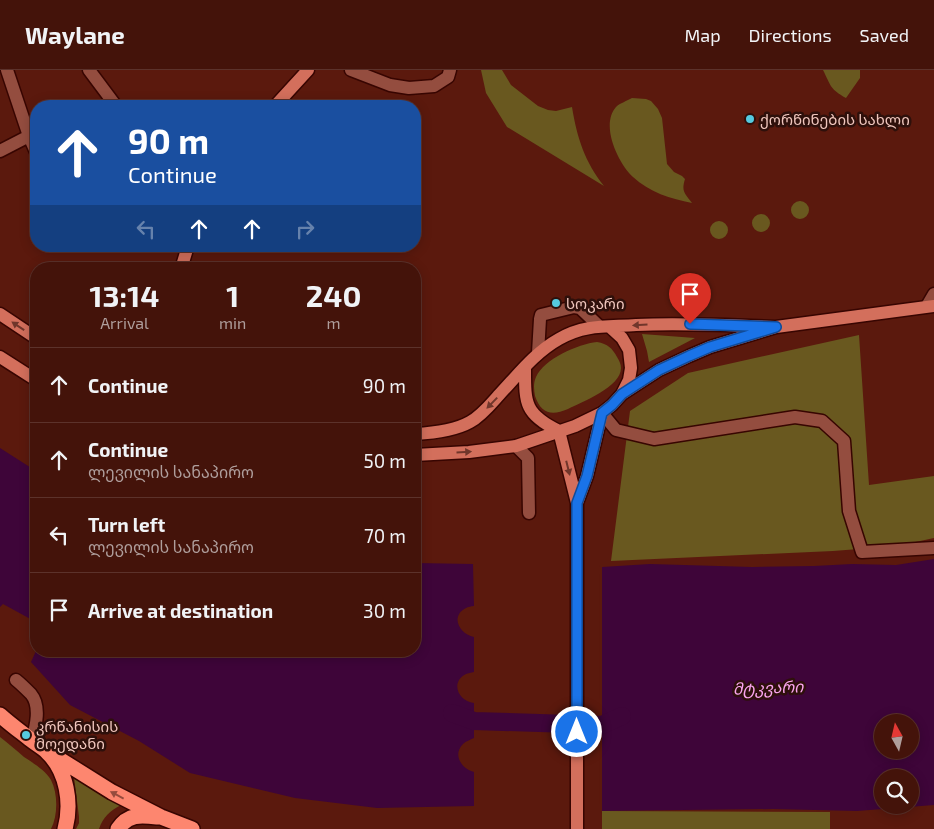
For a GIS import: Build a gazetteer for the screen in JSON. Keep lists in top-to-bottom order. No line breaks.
{"water":["მტკვარი"],"places":["ქორწინების სახლი","სოკარი","კრწანისის მოედანი"],"north":"top","page":{"header":"Waylane","nav":["Map","Directions","Saved"],"turn":["90 m","Continue"],"eta":["13:14","Arrival","1","min","240","m"],"list":[{"name":"Continue","value":"90 m"},{"name":"Continue","note":"ლევილის სანაპირო","value":"50 m"},{"name":"Turn left","note":"ლევილის სანაპირო","value":"70 m"},{"name":"Arrive at destination","value":"30 m"}]}}
